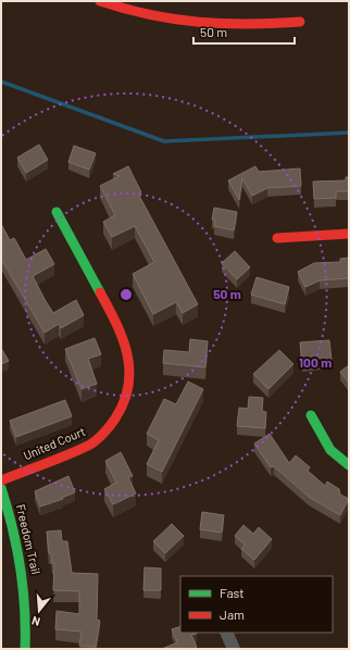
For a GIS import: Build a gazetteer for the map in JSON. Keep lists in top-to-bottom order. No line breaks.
{"streets":{"street":["United Court","Freedom Trail"]},"legend":["Fast","Jam"],"scale_bar":"50 m","north":"bottom","rings":["50 m","100 m"]}
